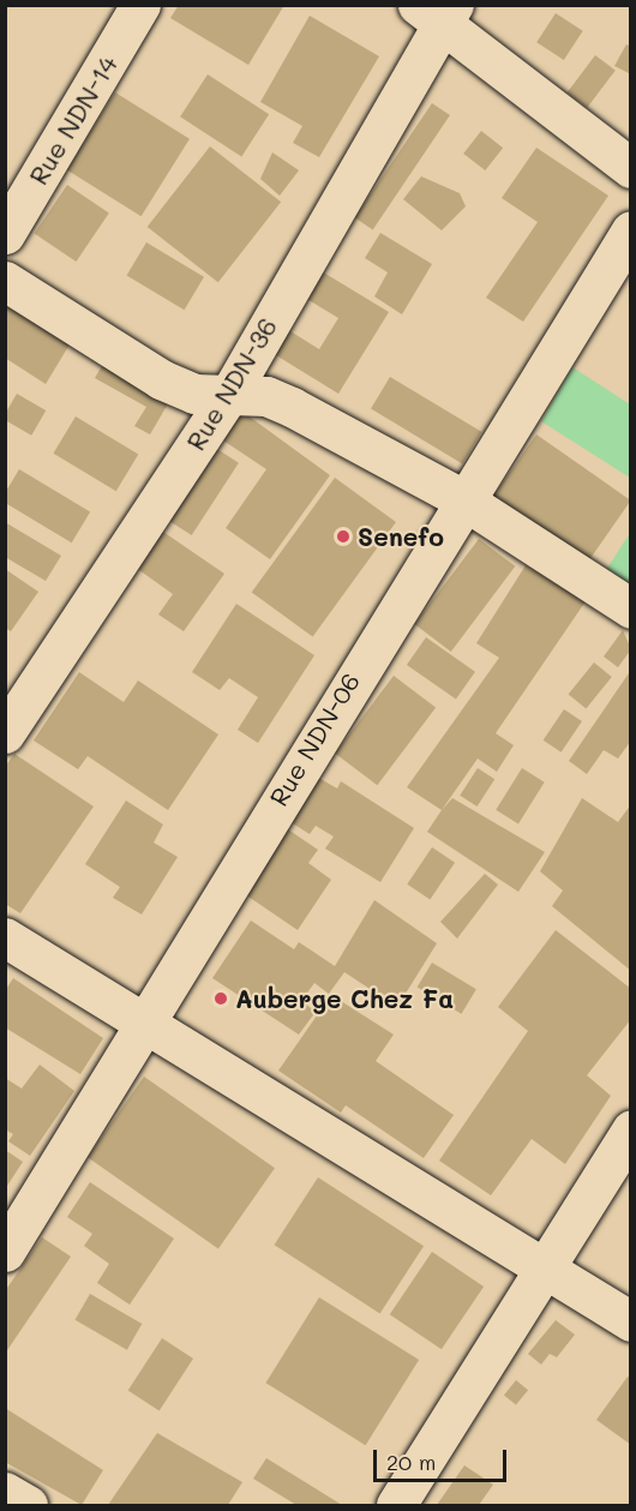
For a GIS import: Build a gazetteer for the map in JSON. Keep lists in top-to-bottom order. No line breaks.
{"streets":{"street":["Rue NDN-14","Rue NDN-36","Rue NDN-06"]},"places":["Senefo","Auberge Chez Fa"],"scale_bar":"20 m"}
